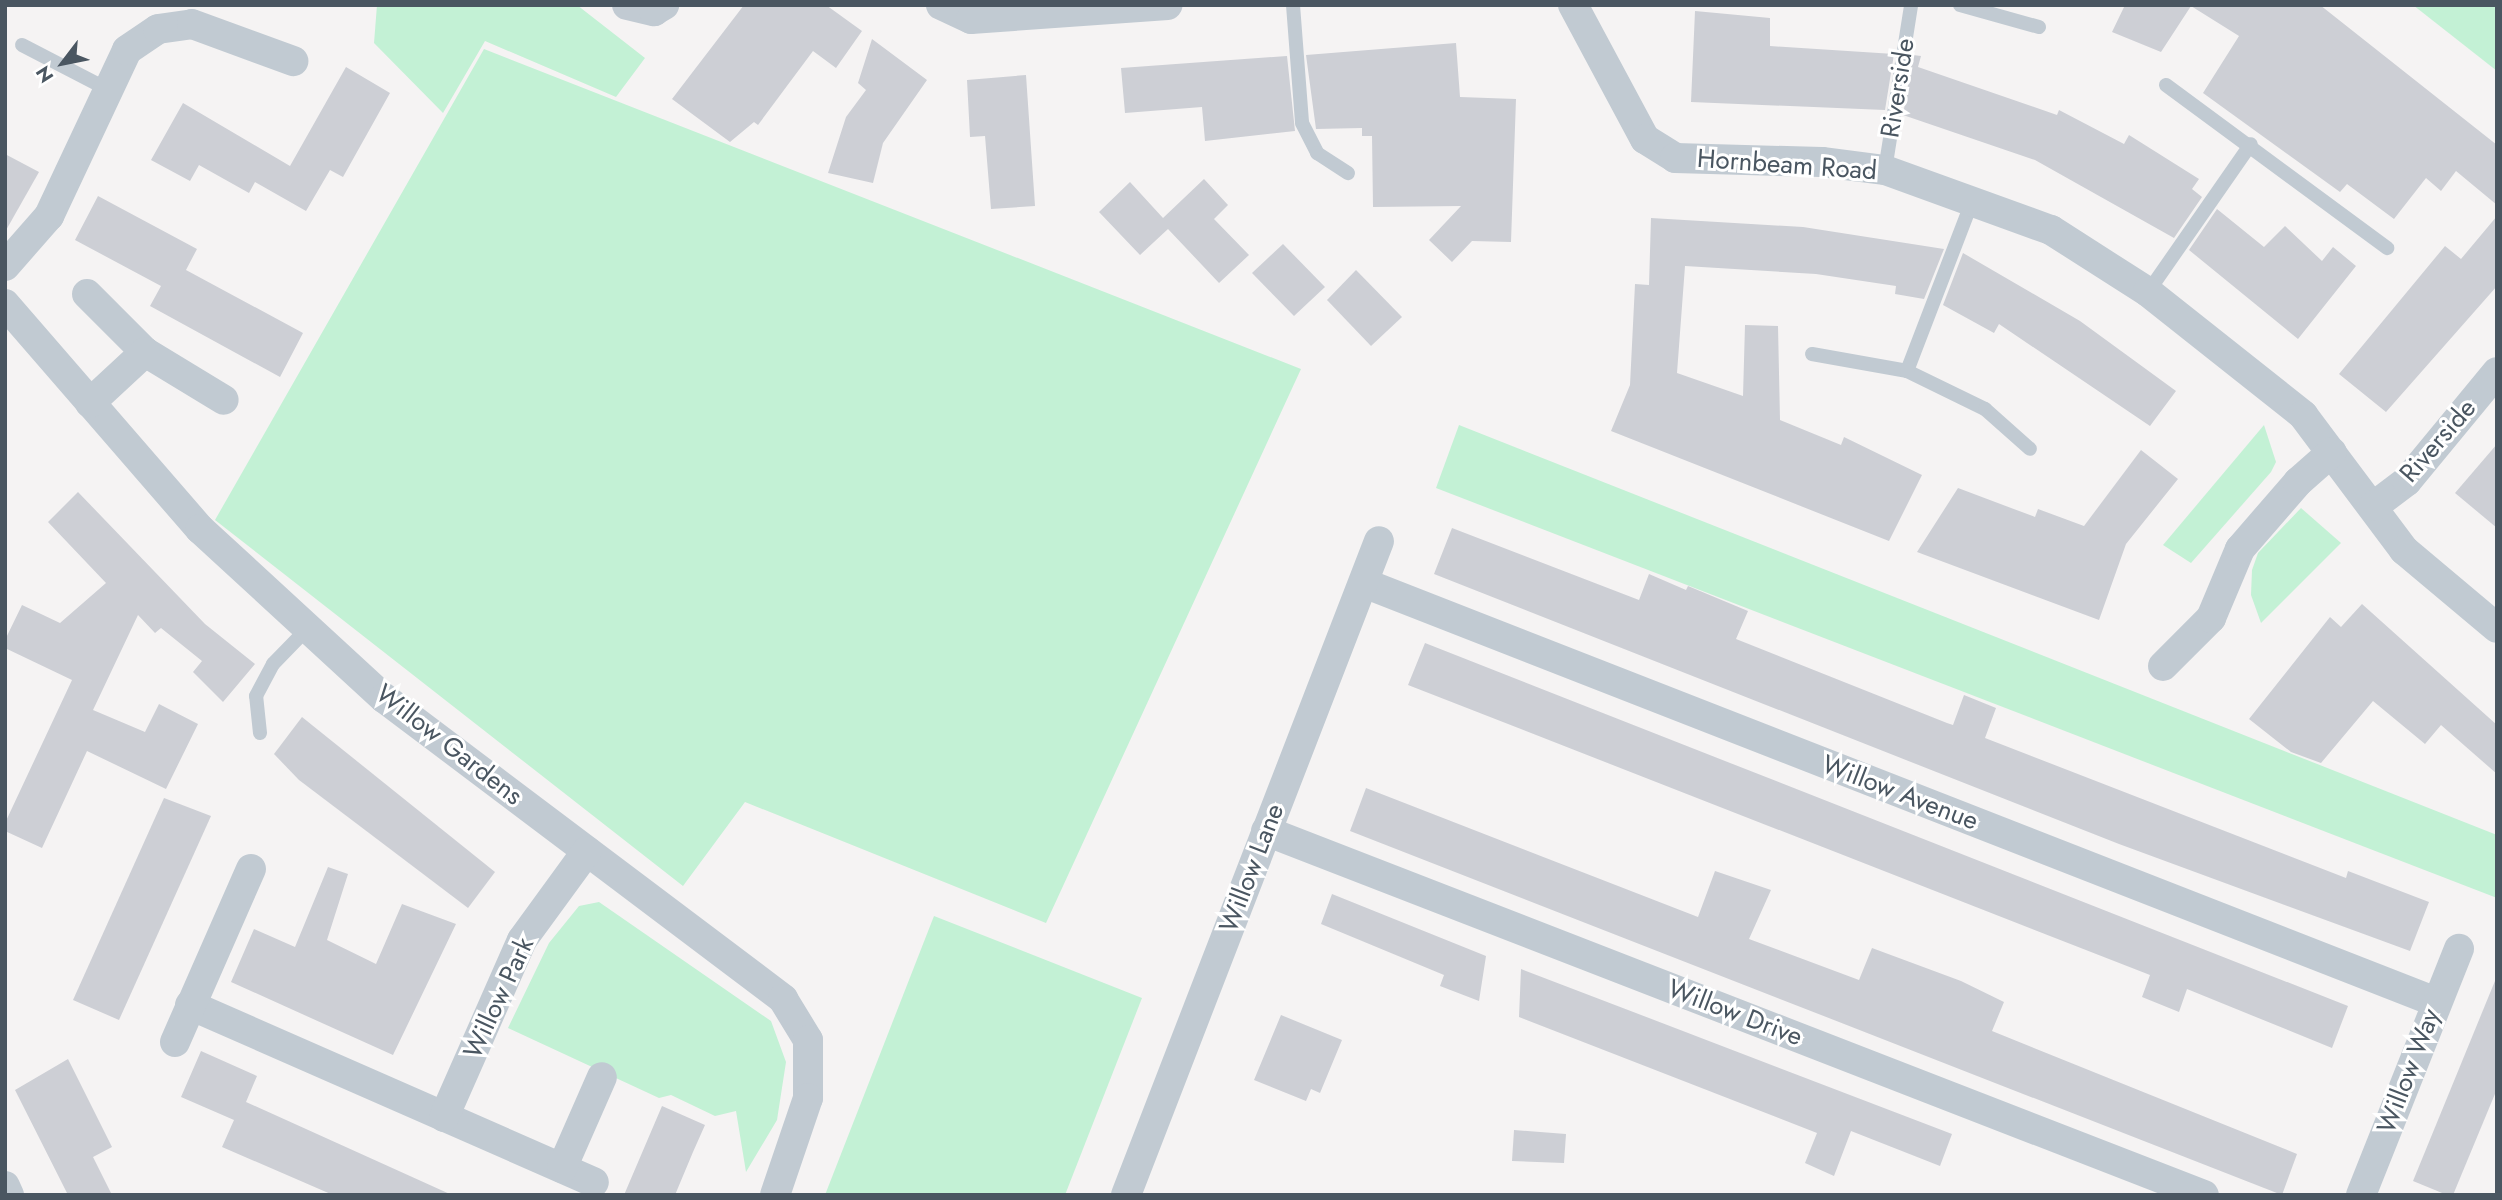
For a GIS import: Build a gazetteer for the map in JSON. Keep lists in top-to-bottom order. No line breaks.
{"streets":{"street":["Riverside","Hornbeam Road","Willow Gardens","Willow Avenue","Willow Lane","Willow Park","Willow Drive","Willow Way"]},"crossings":[["Riverside","Hornbeam Road"],["Willow Gardens","Willow Park"],["Willow Avenue","Willow Lane"],["Willow Avenue","Willow Way"],["Willow Lane","Willow Drive"]],"north":"bottom left"}
